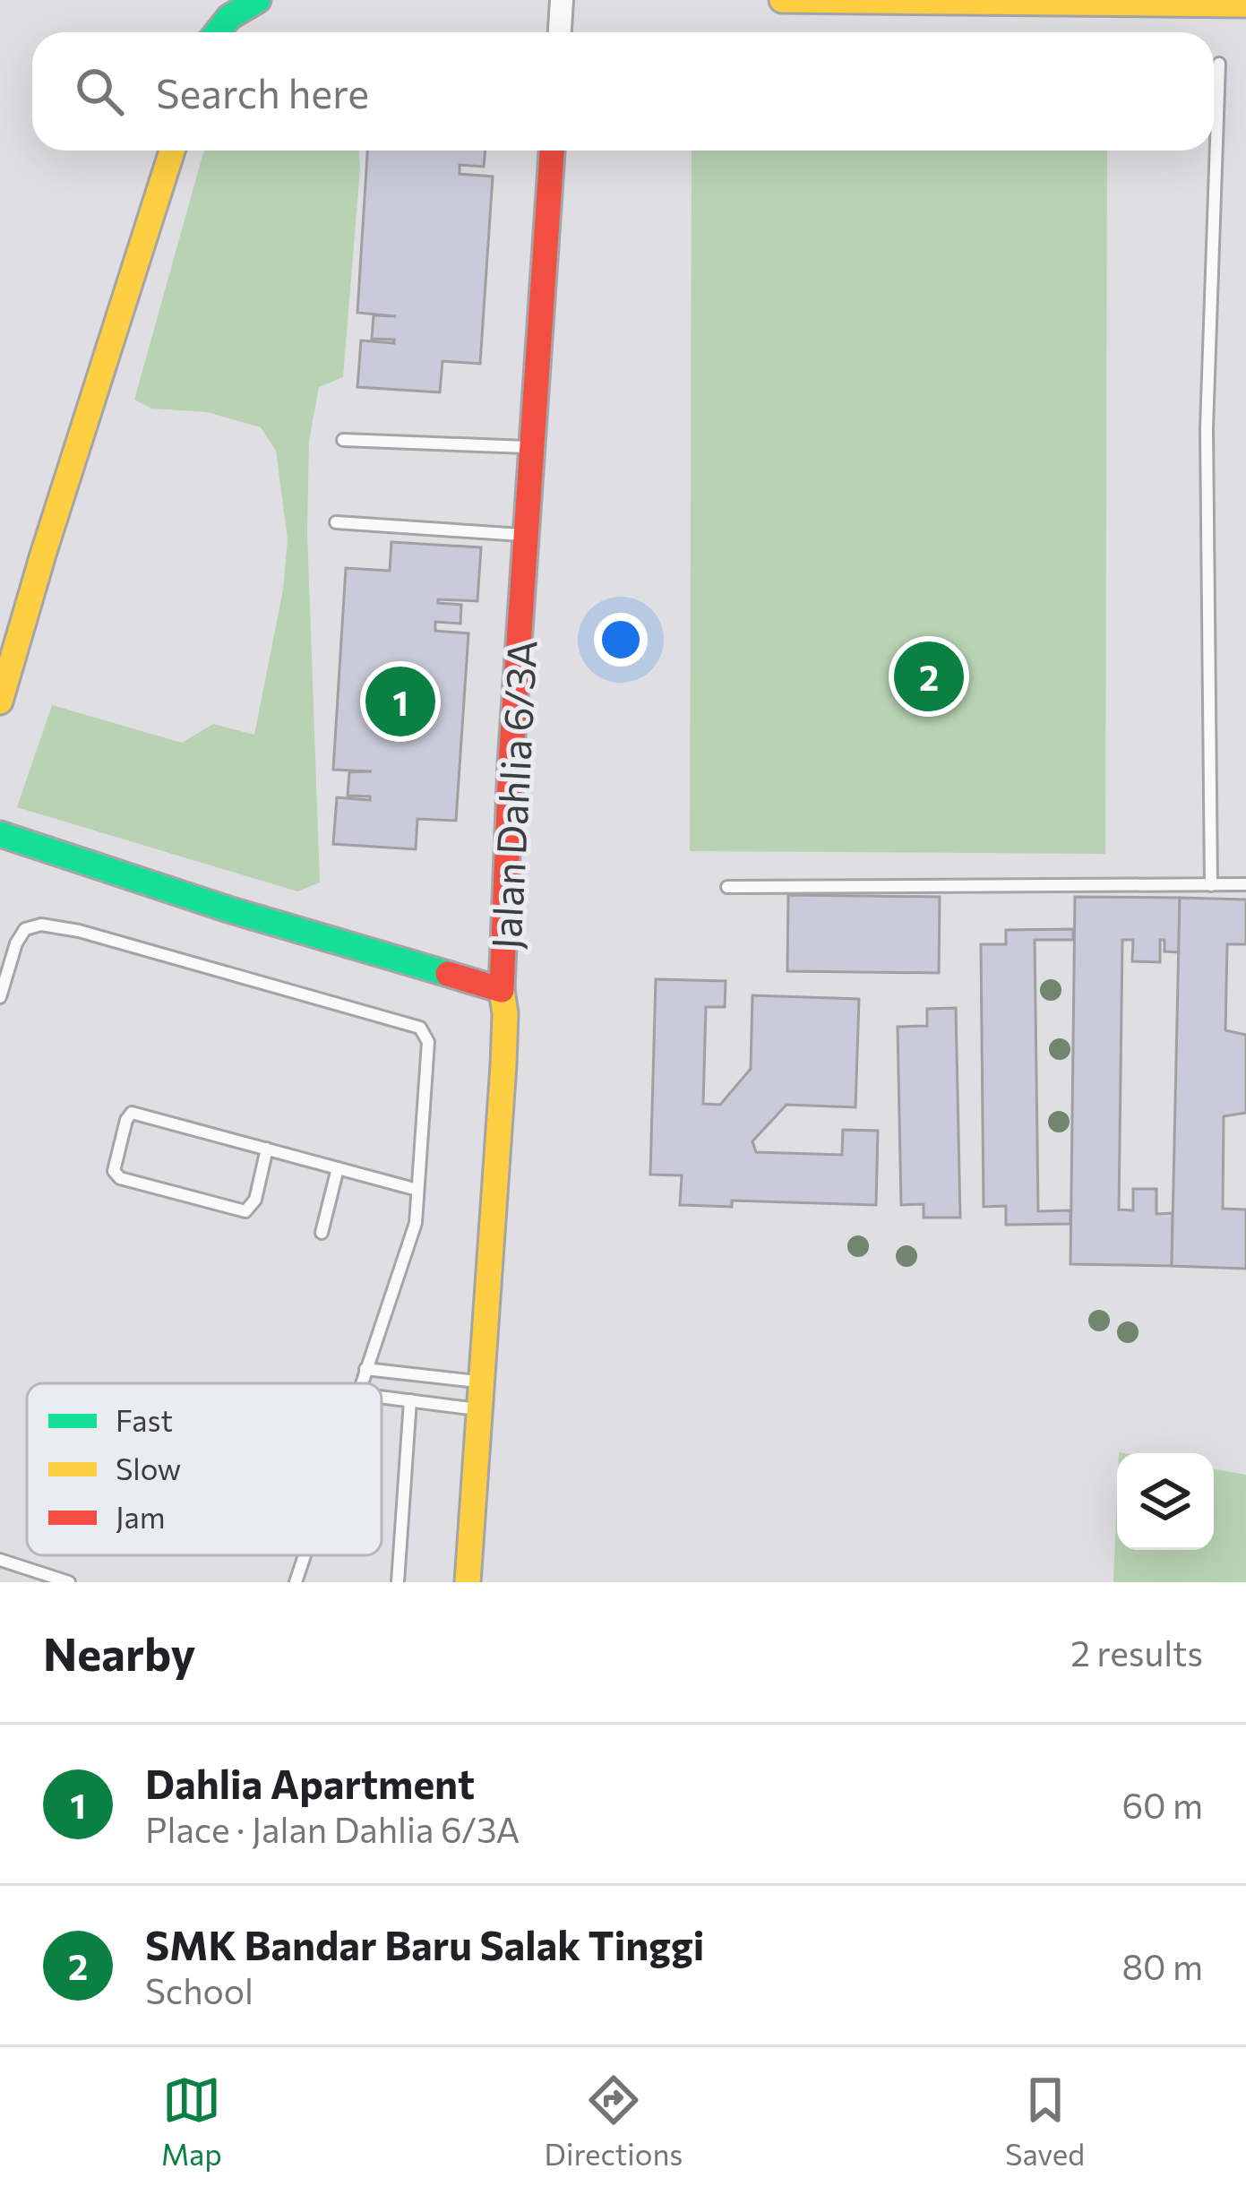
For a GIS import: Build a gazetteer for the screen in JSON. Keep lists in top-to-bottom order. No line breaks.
{"streets":{"street":["Jalan Dahlia 6/3A"]},"legend":["Fast","Slow","Jam"],"page":{"search":"Search here","pins":["2","1"],"heading":["Nearby","2 results"],"list":[{"mark":"1","name":"Dahlia Apartment","note":"Place · Jalan Dahlia 6/3A","value":"60 m"},{"mark":"2","name":"SMK Bandar Baru Salak Tinggi","note":"School","value":"80 m"}],"nav":["Map","Directions","Saved"]}}
